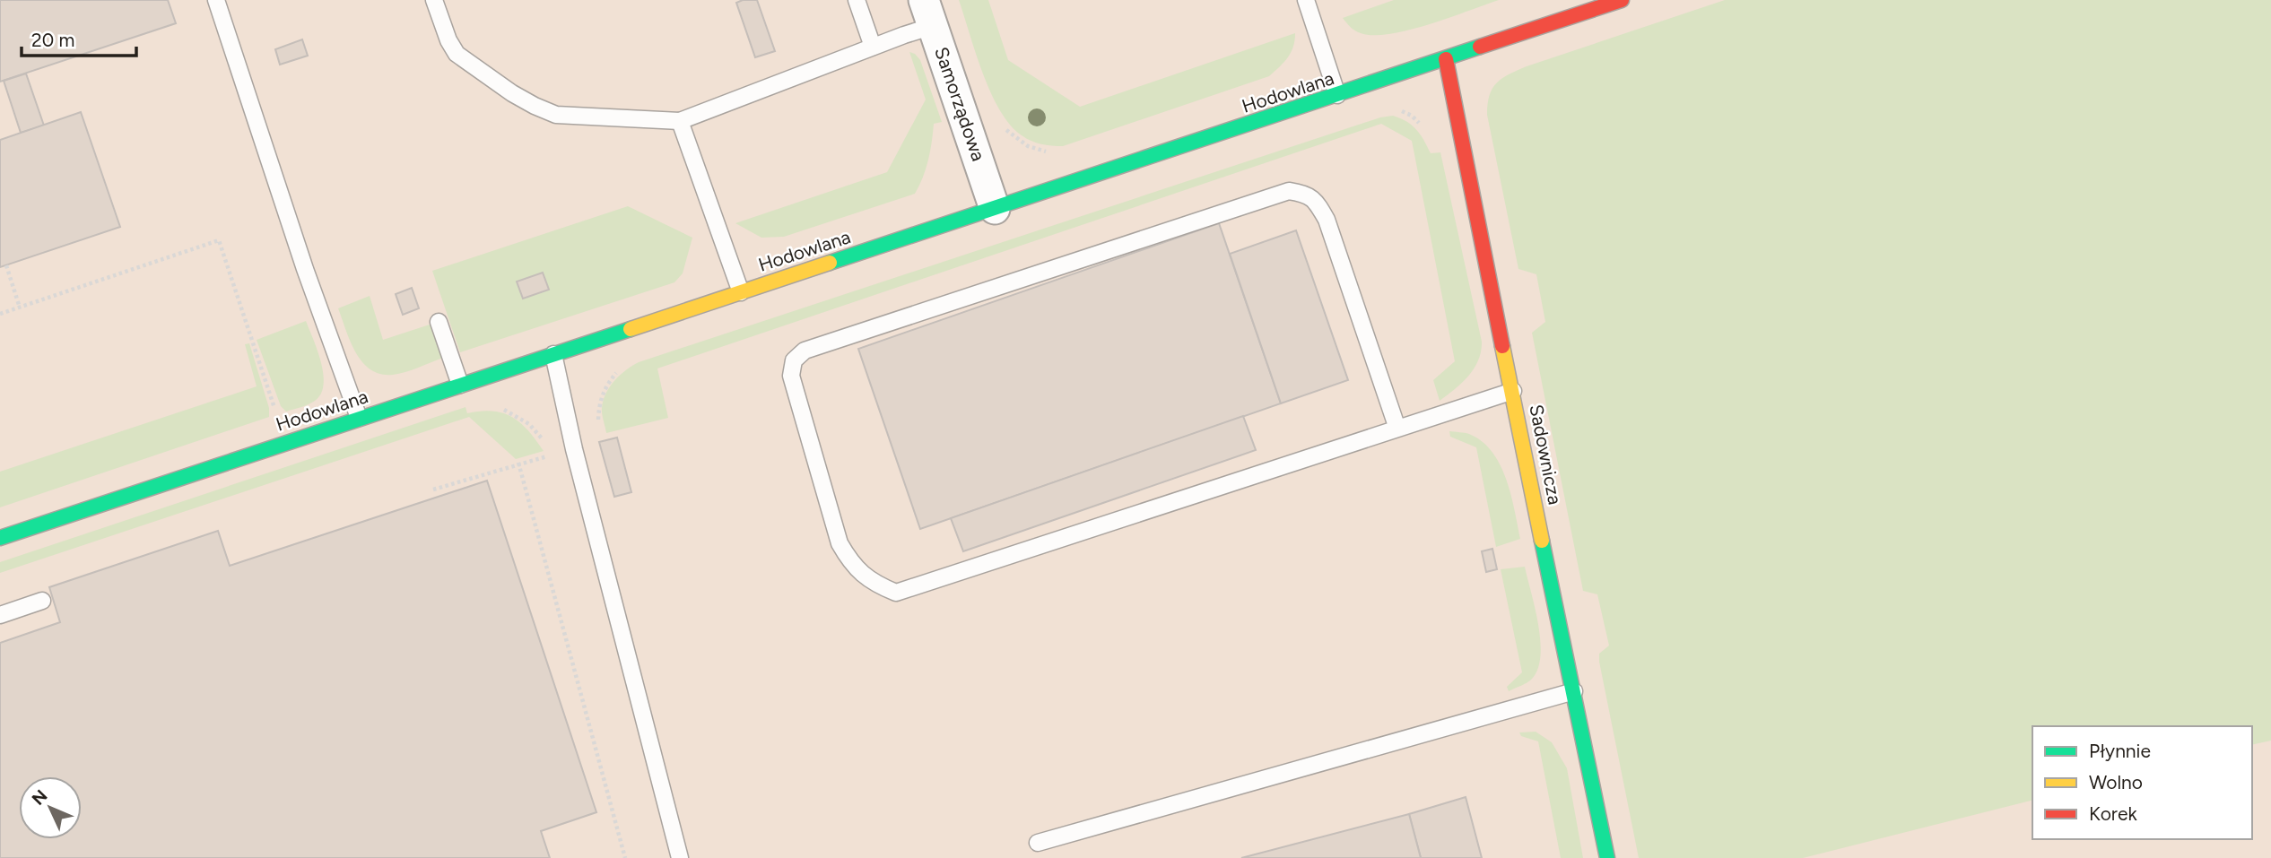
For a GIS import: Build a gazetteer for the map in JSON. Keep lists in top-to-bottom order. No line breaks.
{"streets":{"street":["Hodowlana","Samorządowa","Sadownicza"]},"crossings":[["Hodowlana","Samorządowa"],["Hodowlana","Sadownicza"]],"legend":["Płynnie","Wolno","Korek"],"scale_bar":"20 m","north":"top left"}
